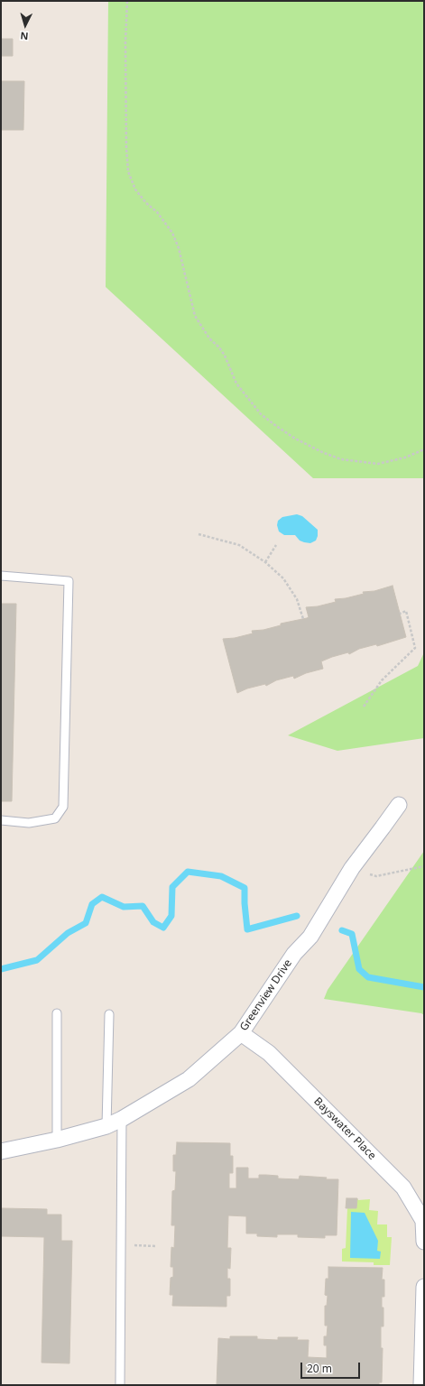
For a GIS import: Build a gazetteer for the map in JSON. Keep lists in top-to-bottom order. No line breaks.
{"streets":{"street":["Greenview Drive","Bayswater Place"]},"crossings":[["Greenview Drive","Bayswater Place"]],"scale_bar":"20 m","north":"bottom"}
